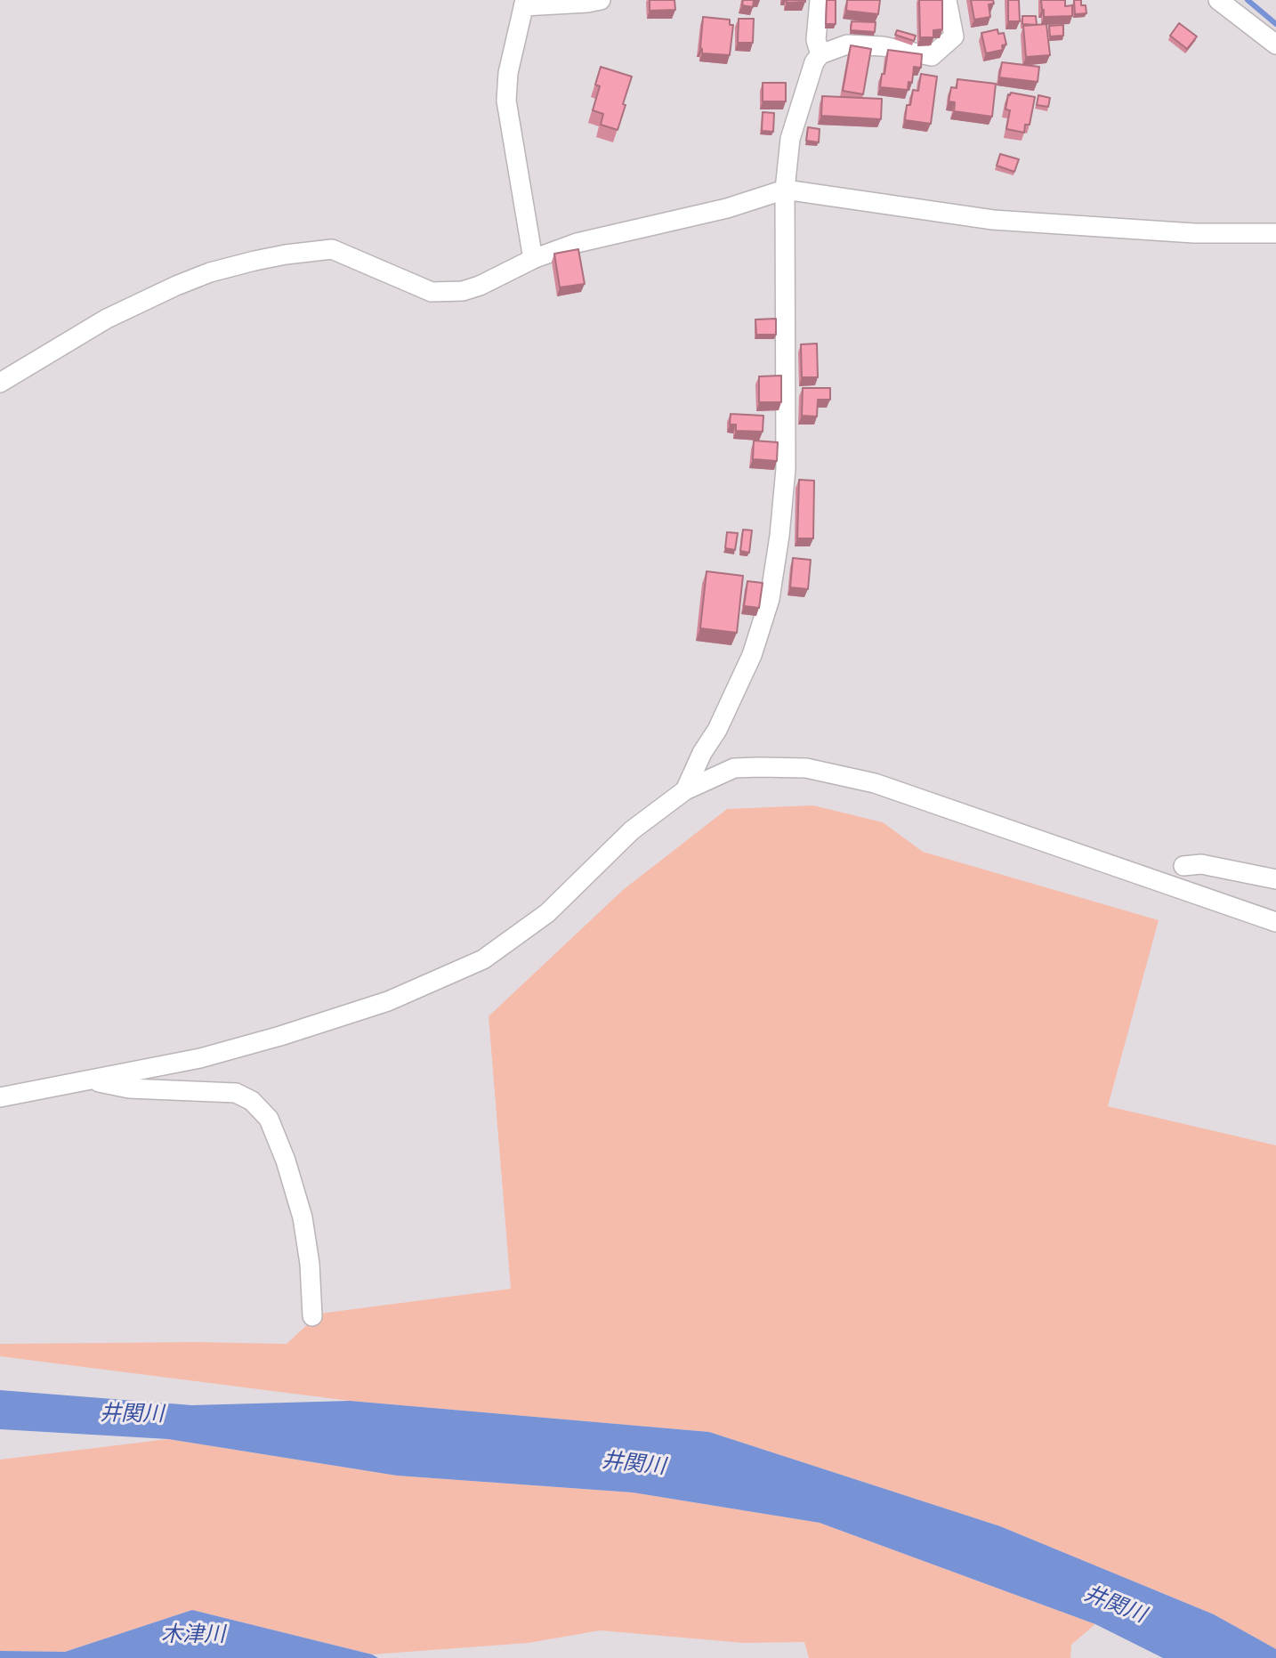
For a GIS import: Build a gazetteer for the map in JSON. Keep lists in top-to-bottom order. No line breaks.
{"water":["井関川","木津川"]}
